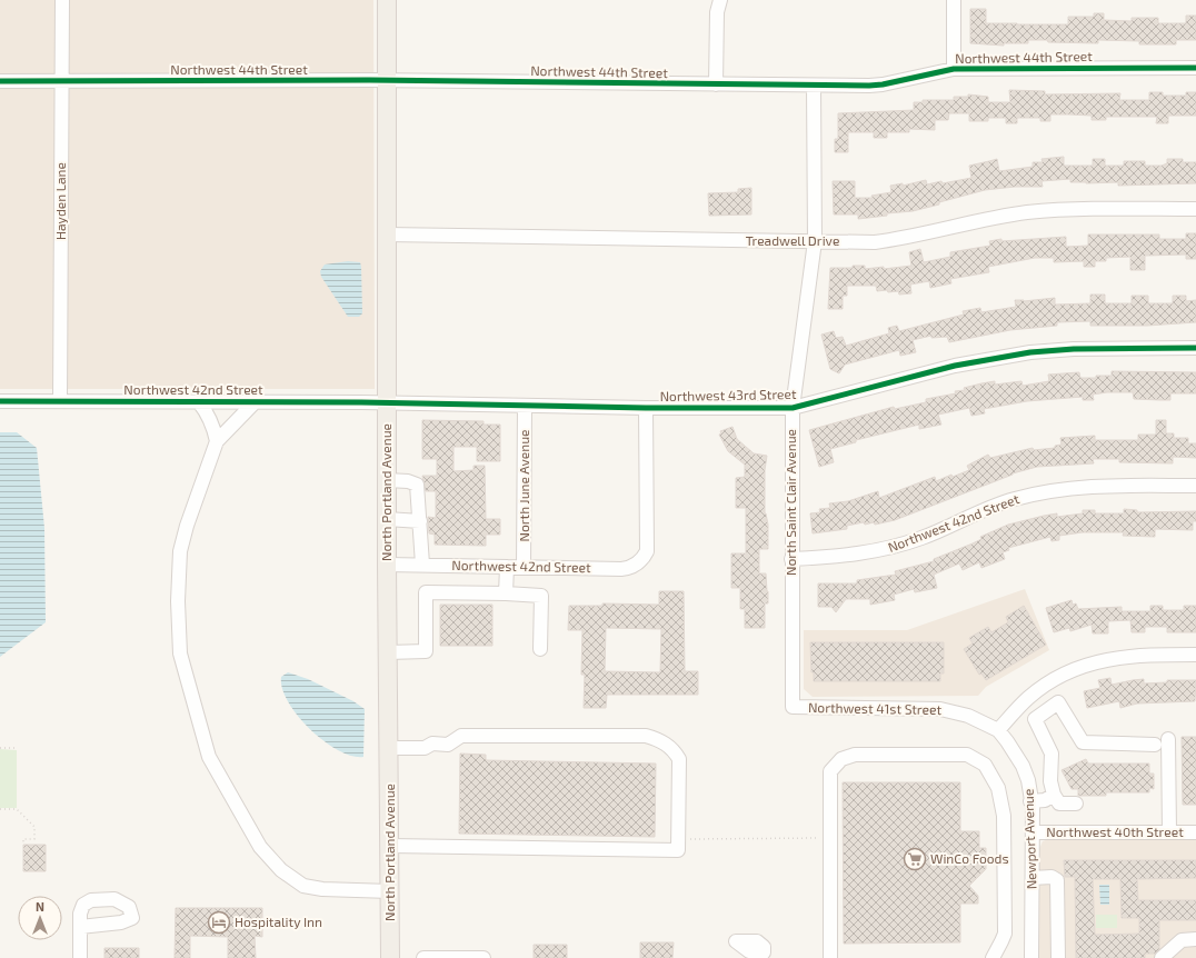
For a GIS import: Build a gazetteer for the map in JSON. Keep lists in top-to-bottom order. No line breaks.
{"streets":{"main road":["North Portland Avenue"],"street":["Northwest 44th Street","Hayden Lane","Treadwell Drive","Northwest 42nd Street","Northwest 43rd Street","North June Avenue","North Saint Clair Avenue","Northwest 41st Street","Northwest 40th Street","Newport Avenue"]},"crossings":[["Northwest 44th Street","Hayden Lane"],["Northwest 44th Street","North Portland Avenue"],["Northwest 44th Street","North Saint Clair Avenue"],["Hayden Lane","Northwest 42nd Street"],["Treadwell Drive","North Portland Avenue"],["Treadwell Drive","North Saint Clair Avenue"],["Northwest 42nd Street","Northwest 43rd Street"],["Northwest 42nd Street","North June Avenue"],["Northwest 42nd Street","North Portland Avenue"],["Northwest 42nd Street","North Saint Clair Avenue"],["Northwest 43rd Street","North June Avenue"],["Northwest 43rd Street","North Portland Avenue"],["Northwest 43rd Street","North Saint Clair Avenue"],["North Saint Clair Avenue","Northwest 41st Street"],["Northwest 41st Street","Newport Avenue"],["Northwest 40th Street","Newport Avenue"]],"places":{"supermarket":["WinCo Foods"],"hotel":["Hospitality Inn"]},"north":"top"}
